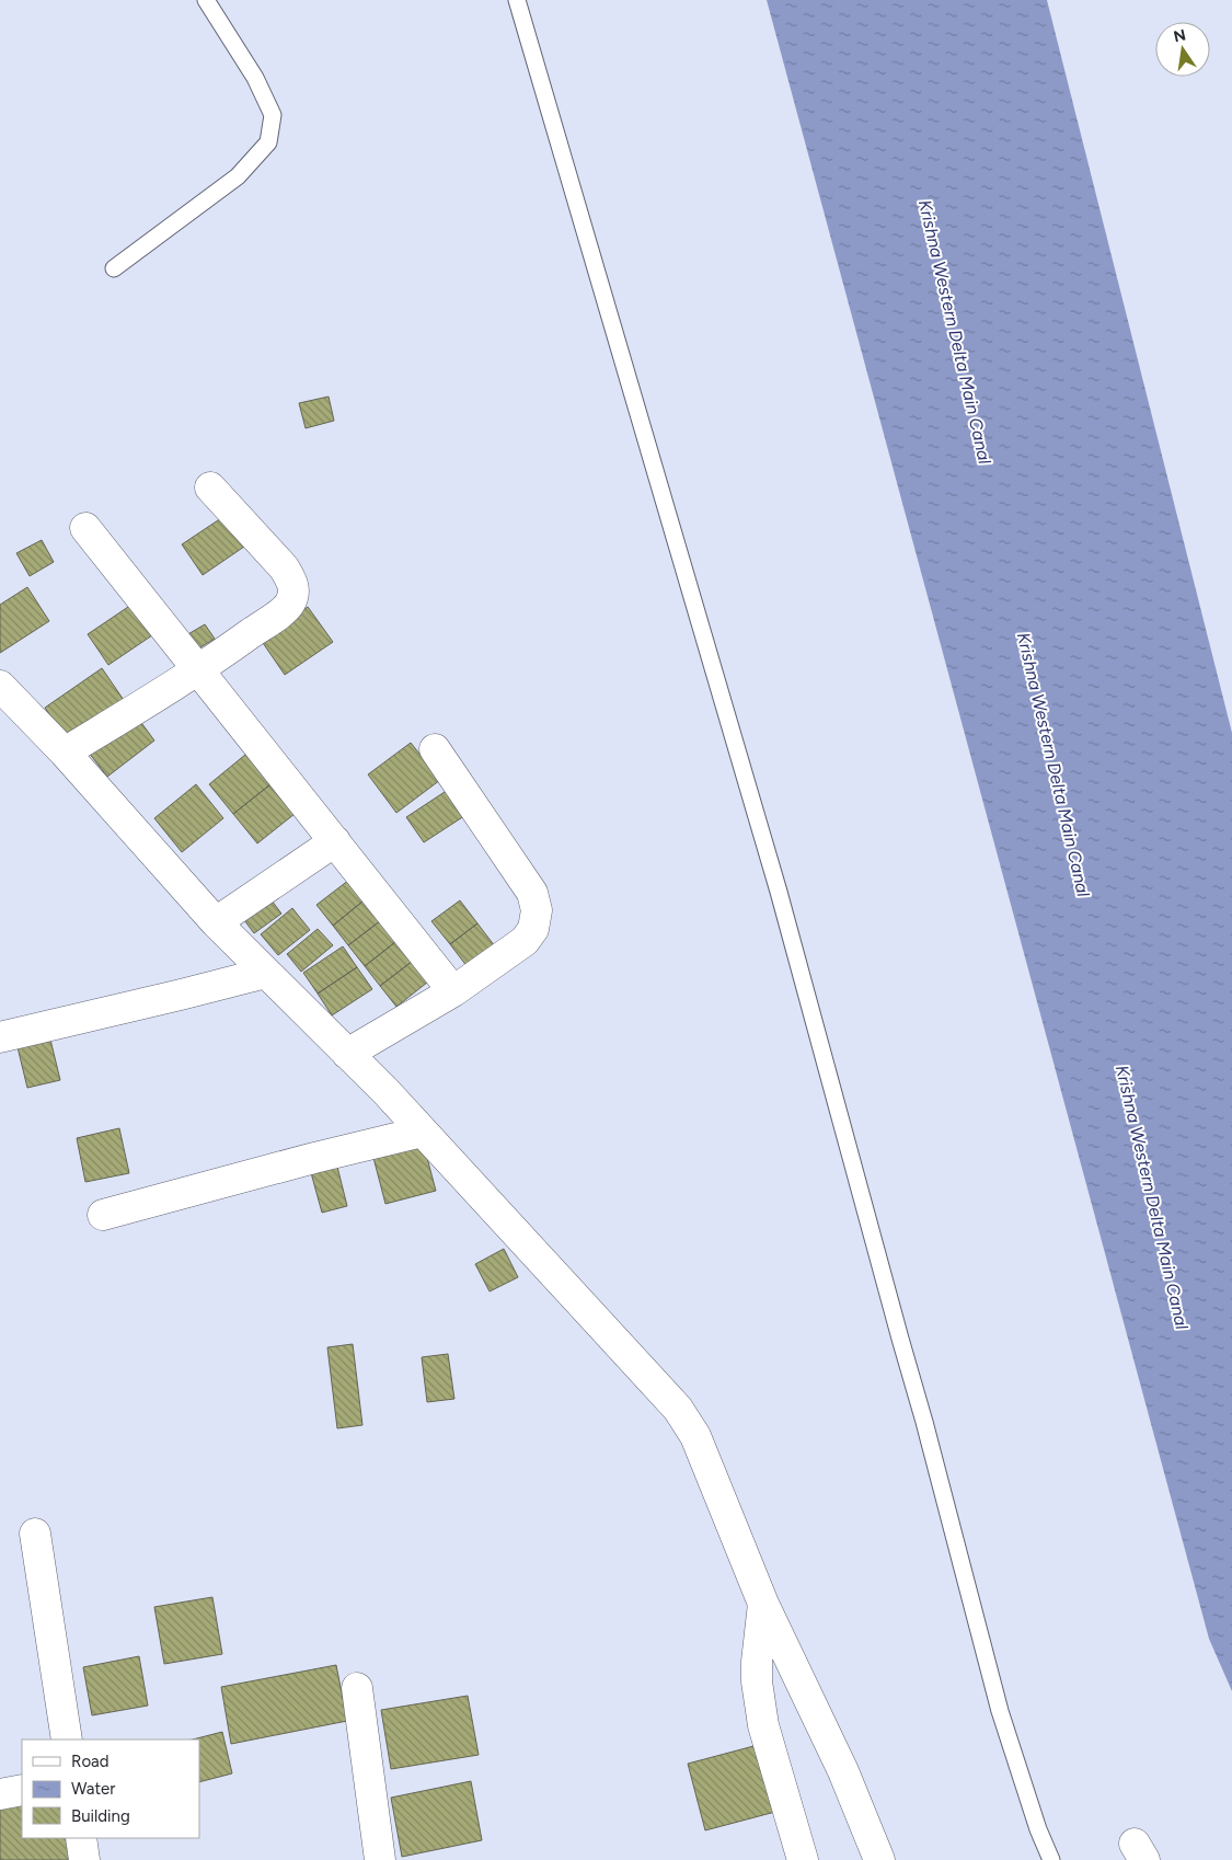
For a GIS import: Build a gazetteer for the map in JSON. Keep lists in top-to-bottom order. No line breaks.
{"water":["Krishna Western Delta Main Canal"],"legend":["Road","Water","Building"],"north":"top"}
